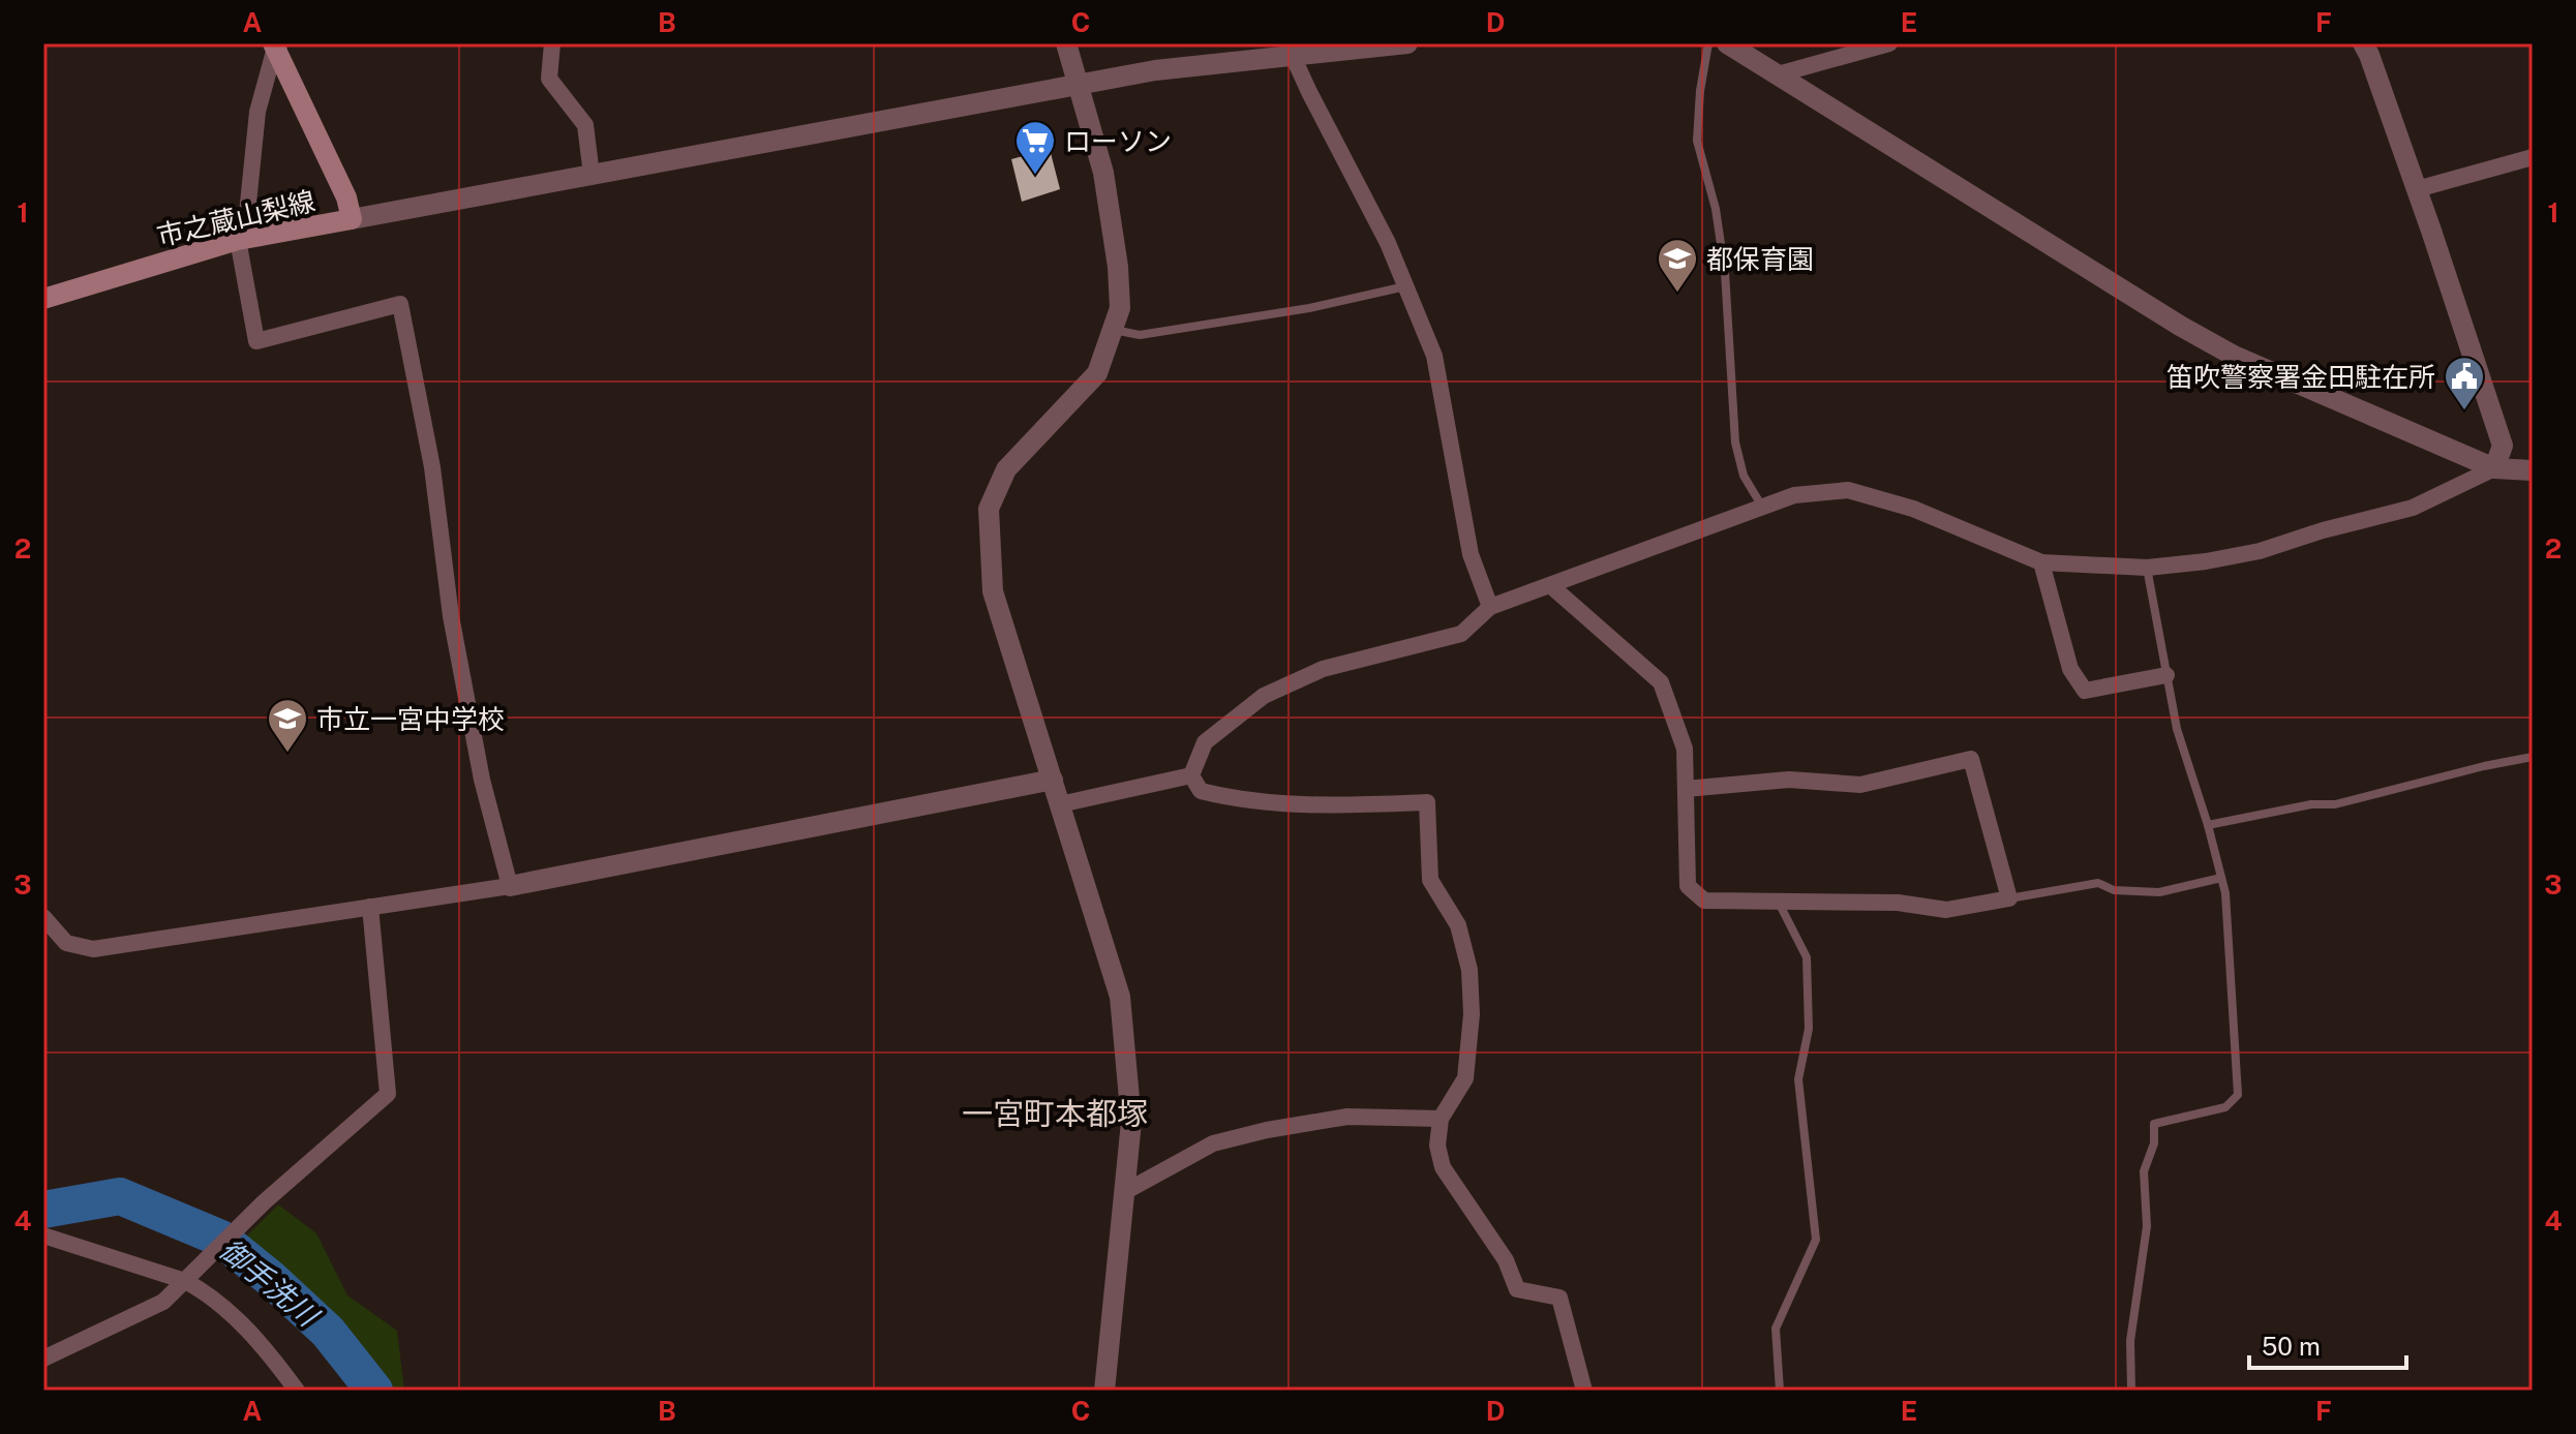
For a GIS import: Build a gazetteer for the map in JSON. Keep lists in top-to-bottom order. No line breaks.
{"streets":{"main road":["市之蔵山梨線"]},"districts":["一宮町本都塚"],"water":["御手洗川"],"places":{"supermarket":["ローソン"],"school or university":["都保育園","市立一宮中学校"],"public building":["笛吹警察署金田駐在所"]},"scale_bar":"50 m","grid":{"columns":["A","B","C","D","E","F"],"rows":["1","2","3","4"]}}
